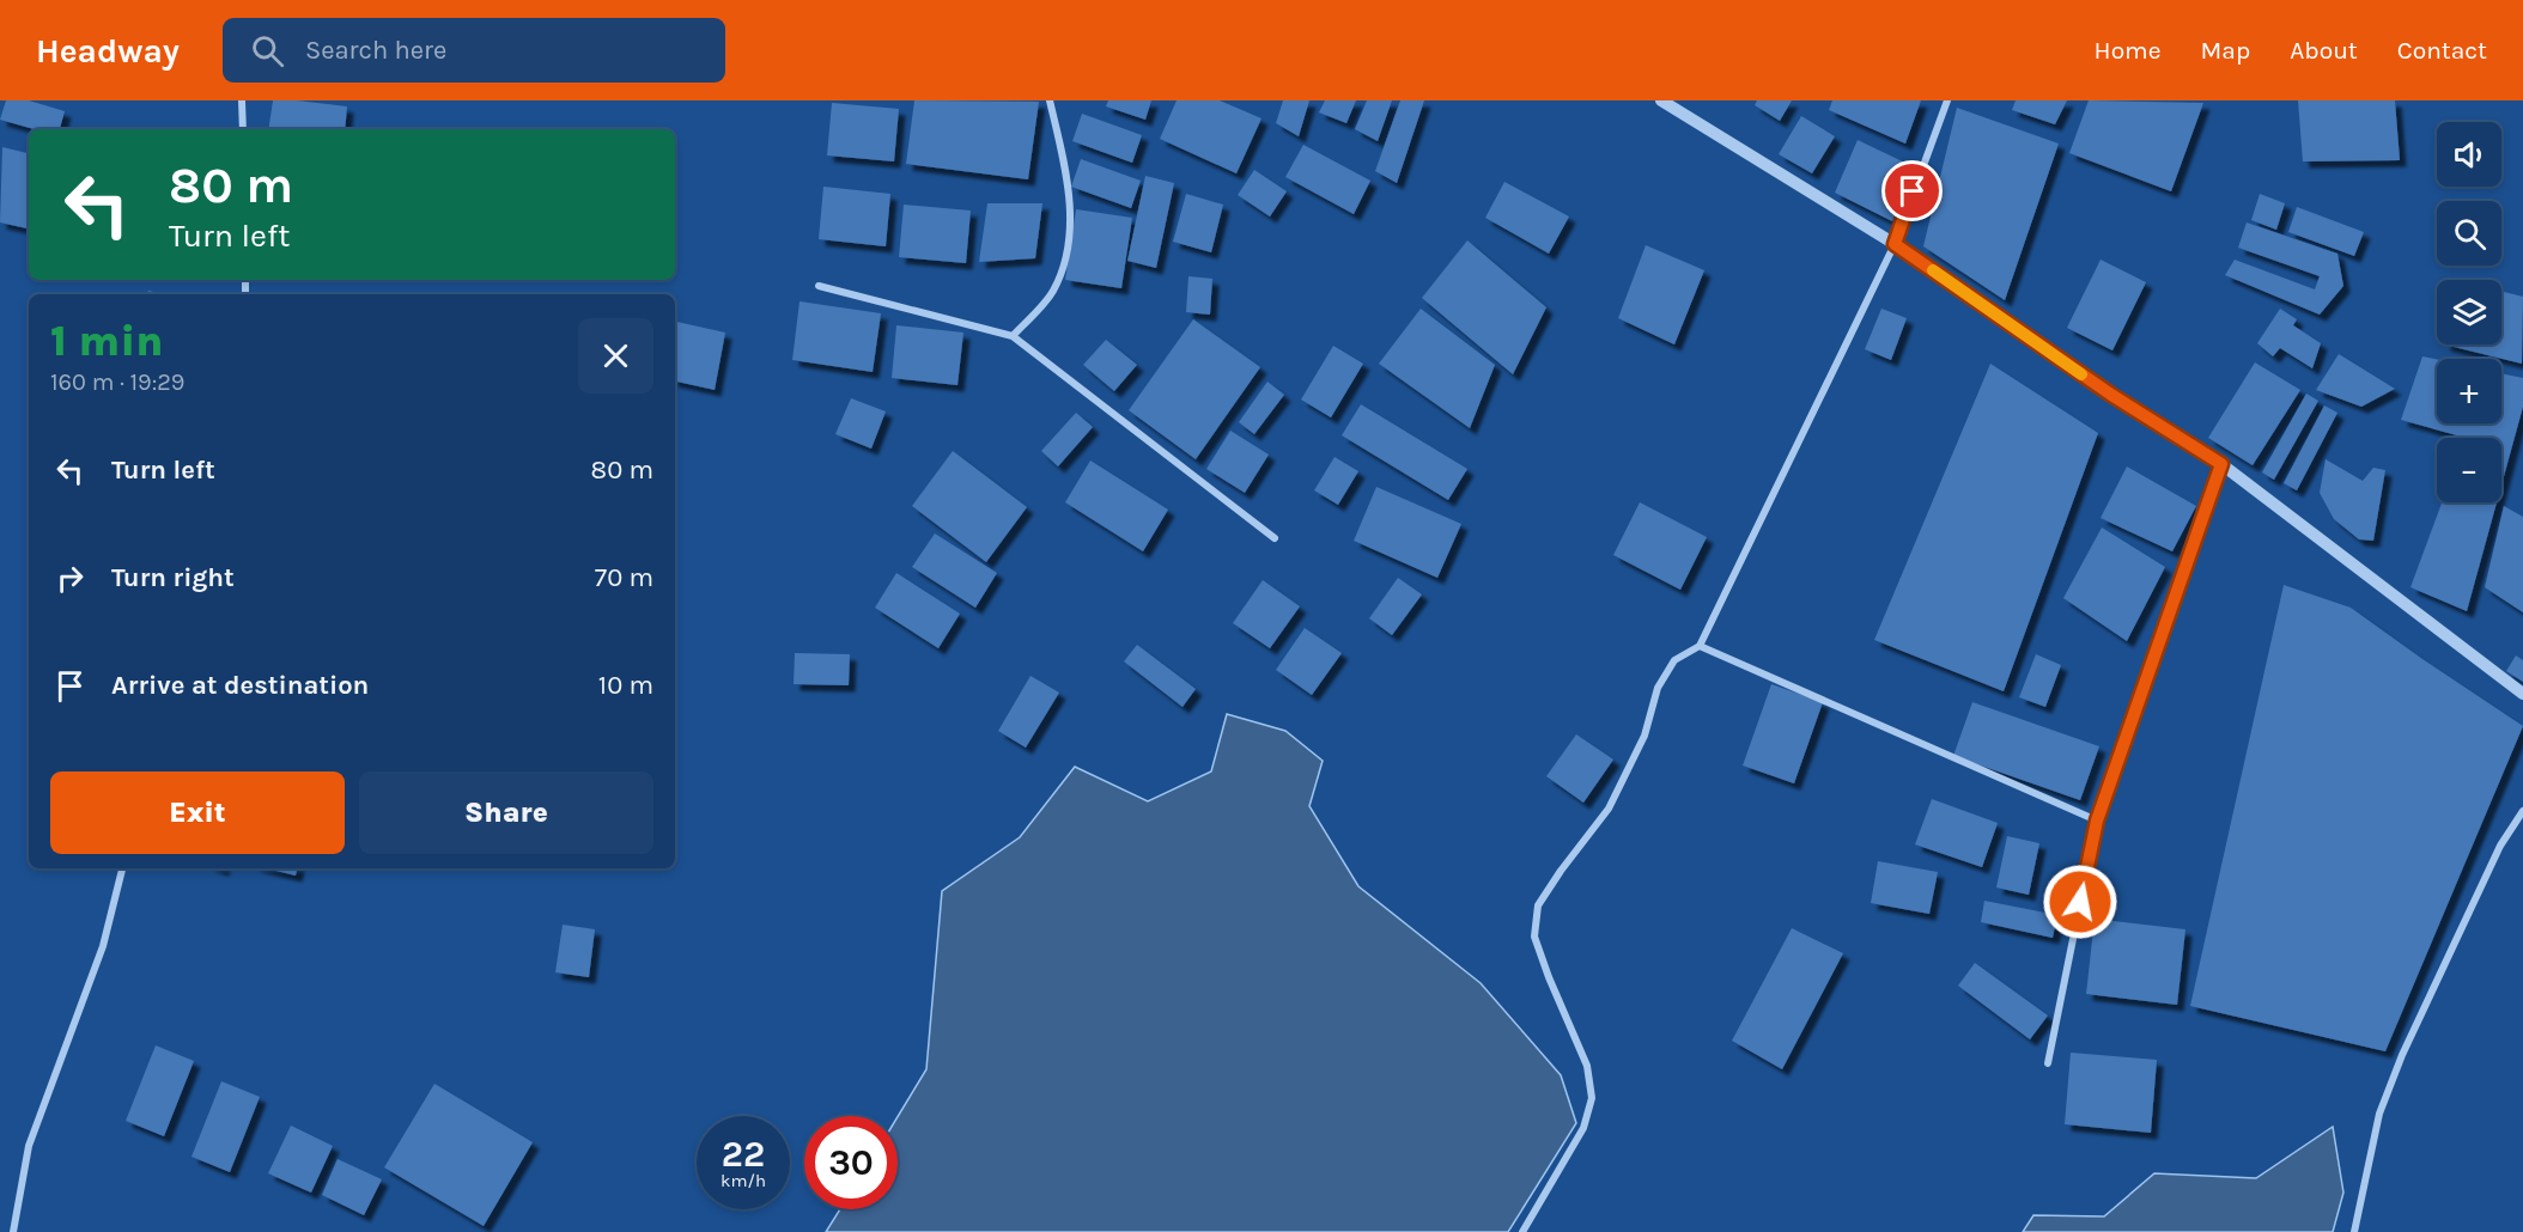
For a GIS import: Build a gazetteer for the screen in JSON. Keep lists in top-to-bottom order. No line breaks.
{"page":{"header":"Headway","search":"Search here","nav":["Home","Map","About","Contact"],"map_buttons":["+","−"],"turn":["80 m","Turn left"],"heading":["1 min","160 m · 19:29"],"list":[{"name":"Turn left","value":"80 m"},{"name":"Turn right","value":"70 m"},{"name":"Arrive at destination","value":"10 m"}],"buttons":["Exit","Share"],"speed":"22 km/h","limit":"30"}}
